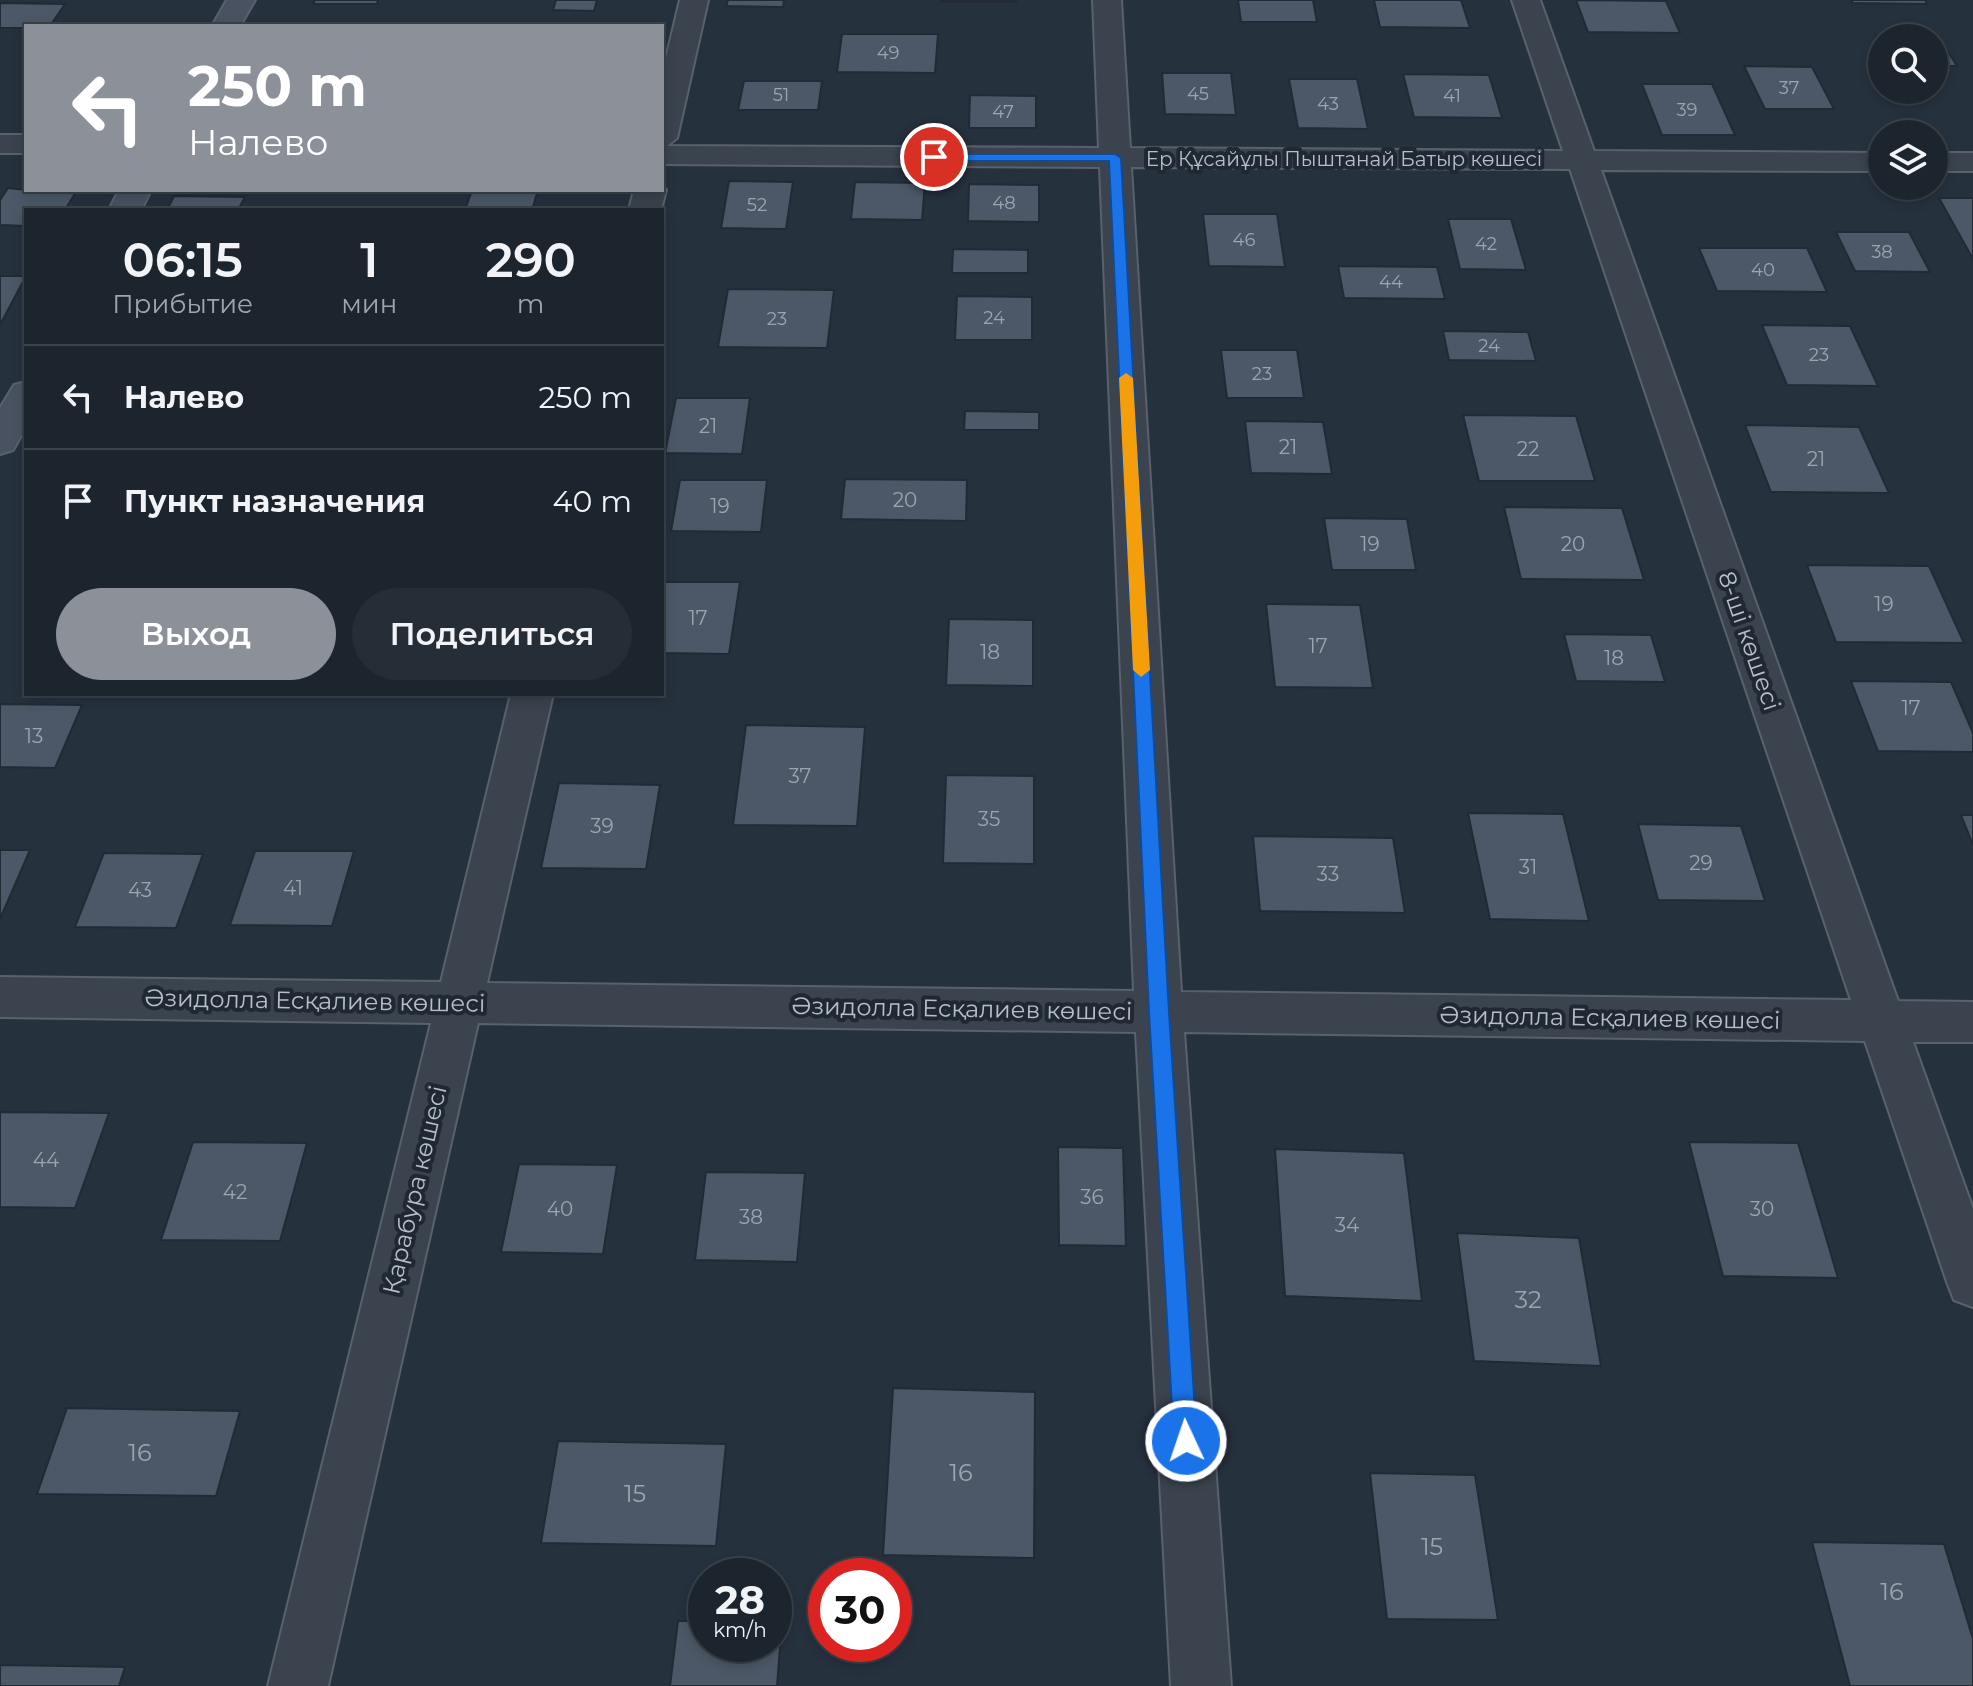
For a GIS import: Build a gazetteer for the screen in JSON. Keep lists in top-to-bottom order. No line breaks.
{"streets":{"street":["Ер Құсайұлы Пыштанай Батыр көшесі","8-шi көшесi","Әзидолла Есқалиев көшесі","Қарабура көшесі"]},"crossings":[["Ер Құсайұлы Пыштанай Батыр көшесі","8-шi көшесi"],["8-шi көшесi","Әзидолла Есқалиев көшесі"],["Әзидолла Есқалиев көшесі","Қарабура көшесі"]],"house_numbers":["49","37","45","51","41","43","39","47","48","52","46","42","38","40","44","24","23","24","23","23","21","21","22","21","20","19","19","20","19","17","17","18","18","17","13","37","35","39","29","31","33","41","43","44","42","36","40","30","38","34","32","16","16","15","15","16"],"page":{"turn":["250 m","Налево"],"eta":["06:15","Прибытие","1","мин","290","m"],"list":[{"name":"Налево","value":"250 m"},{"name":"Пункт назначения","value":"40 m"}],"buttons":["Выход","Поделиться"],"speed":"28 km/h","limit":"30"}}
